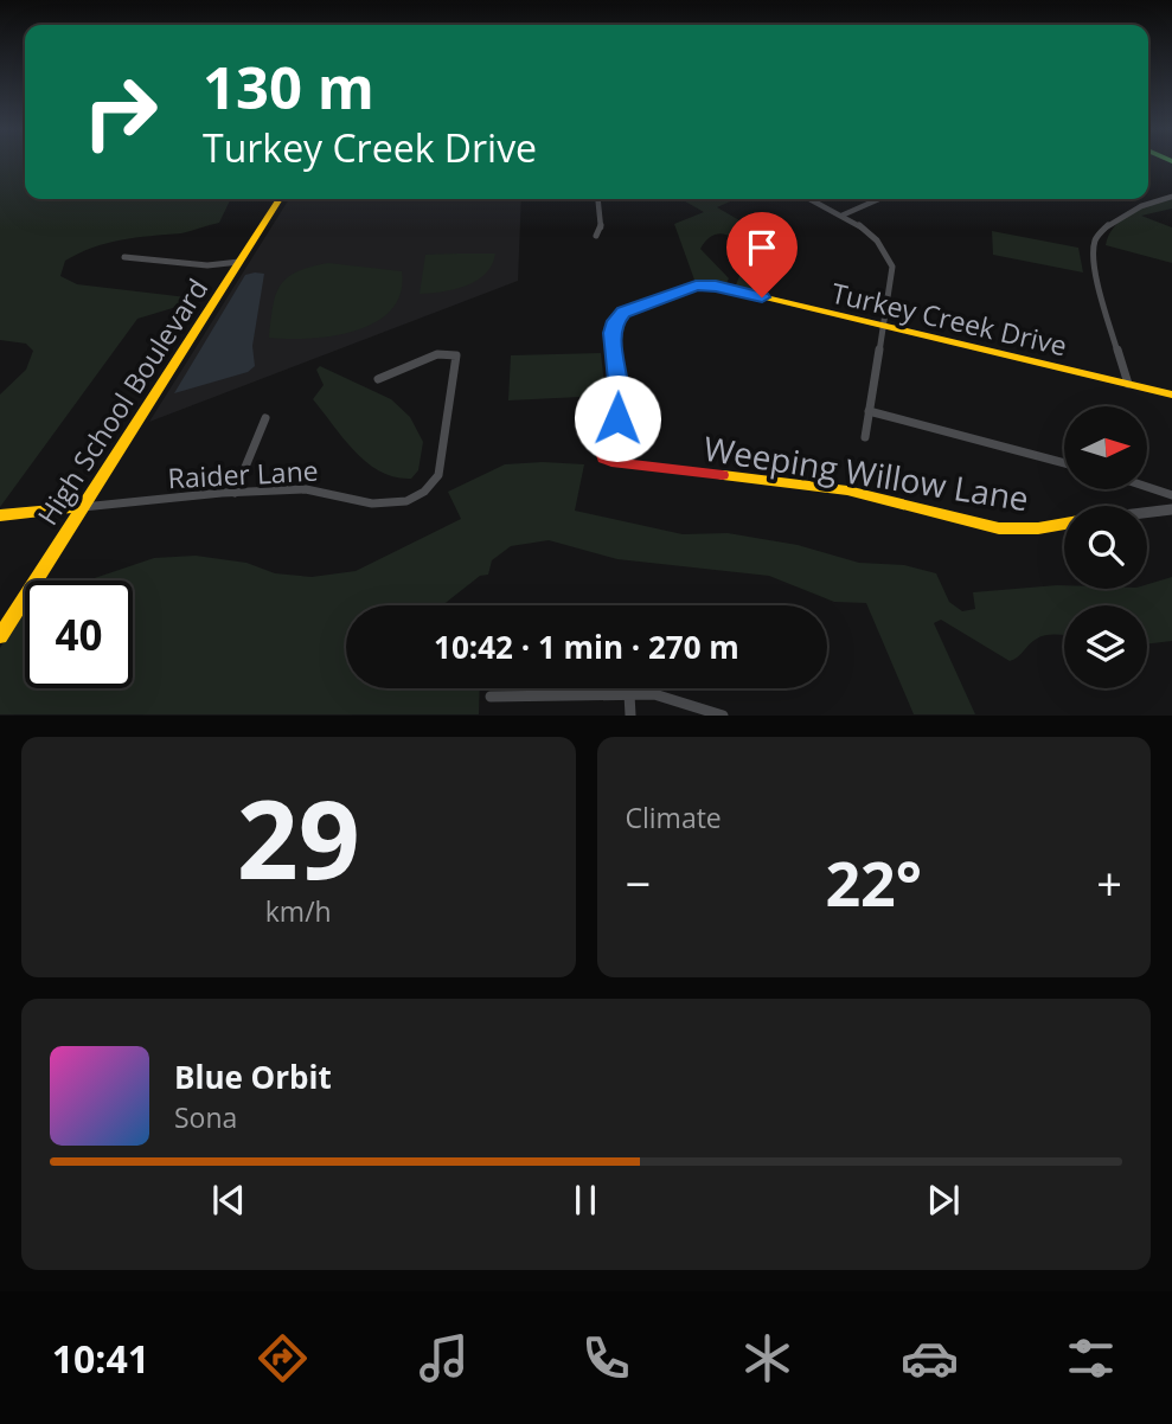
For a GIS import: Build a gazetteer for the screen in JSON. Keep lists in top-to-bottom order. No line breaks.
{"streets":{"street":["Turkey Creek Drive","High School Boulevard","Weeping Willow Lane","Raider Lane"]},"crossings":[["Turkey Creek Drive","Weeping Willow Lane"],["High School Boulevard","Raider Lane"]],"north":"right","page":{"turn":["130 m","Turkey Creek Drive"],"limit":"40","trip":"10:42 · 1 min · 270 m","tile":[["29","km/h"],"Climate"],"heat":["−","22°","+"],"song":["Blue Orbit","Sona"],"tabs":"10:41"}}
